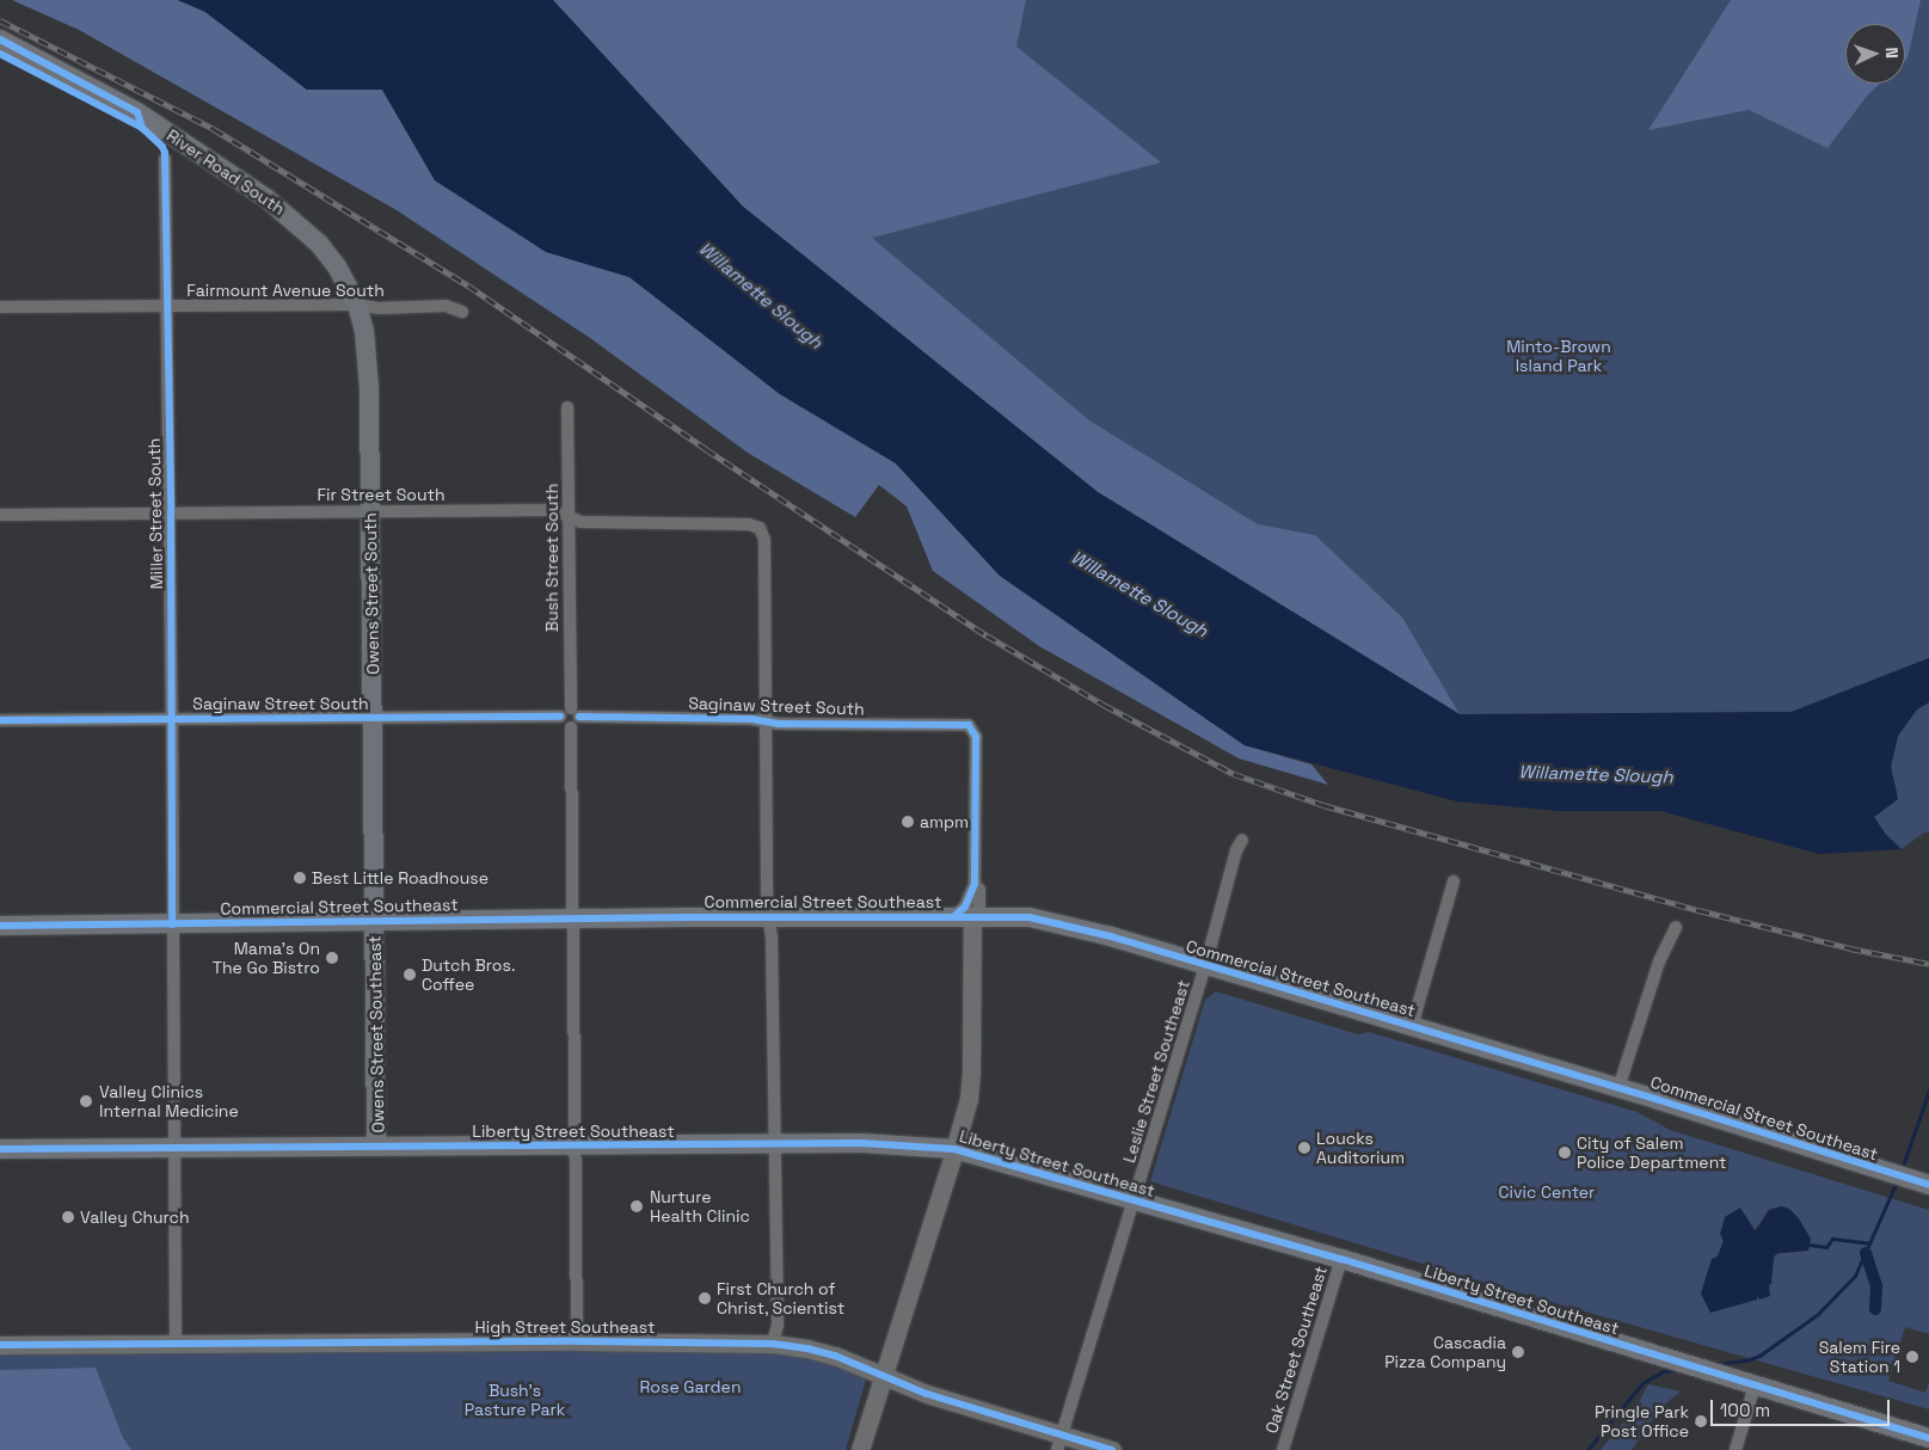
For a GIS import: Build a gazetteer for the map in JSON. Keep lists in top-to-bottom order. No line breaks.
{"streets":{"main road":["River Road South","Owens Street South","Commercial Street Southeast","Owens Street Southeast","Liberty Street Southeast"],"street":["Fairmount Avenue South","Fir Street South","Miller Street South","Bush Street South","Saginaw Street South","Leslie Street Southeast","High Street Southeast","Oak Street Southeast"]},"crossings":[["River Road South","Fairmount Avenue South"],["River Road South","Owens Street South"],["Fairmount Avenue South","Miller Street South"],["Fairmount Avenue South","Owens Street South"],["Fir Street South","Miller Street South"],["Fir Street South","Bush Street South"],["Fir Street South","Owens Street South"],["Fir Street South","Saginaw Street South"],["Miller Street South","Saginaw Street South"],["Miller Street South","Commercial Street Southeast"],["Miller Street South","Liberty Street Southeast"],["Miller Street South","High Street Southeast"],["Bush Street South","Saginaw Street South"],["Owens Street South","Saginaw Street South"],["Owens Street South","Commercial Street Southeast"],["Owens Street South","Owens Street Southeast"],["Commercial Street Southeast","Owens Street Southeast"],["Commercial Street Southeast","Leslie Street Southeast"],["Owens Street Southeast","Liberty Street Southeast"],["Leslie Street Southeast","Liberty Street Southeast"],["Leslie Street Southeast","High Street Southeast"],["Liberty Street Southeast","Oak Street Southeast"]],"water":["Willamette Slough"],"parks":["Minto-Brown Island Park","Civic Center","Rose Garden","Bush's Pasture Park"],"places":["ampm","Best Little Roadhouse","Mama's On The Go Bistro","Dutch Bros. Coffee","Valley Clinics Internal Medicine","Loucks Auditorium","City of Salem Police Department","Nurture Health Clinic","Valley Church","First Church of Christ, Scientist","Cascadia Pizza Company","Salem Fire Station 1","Pringle Park Post Office"],"scale_bar":"100 m","north":"right"}
